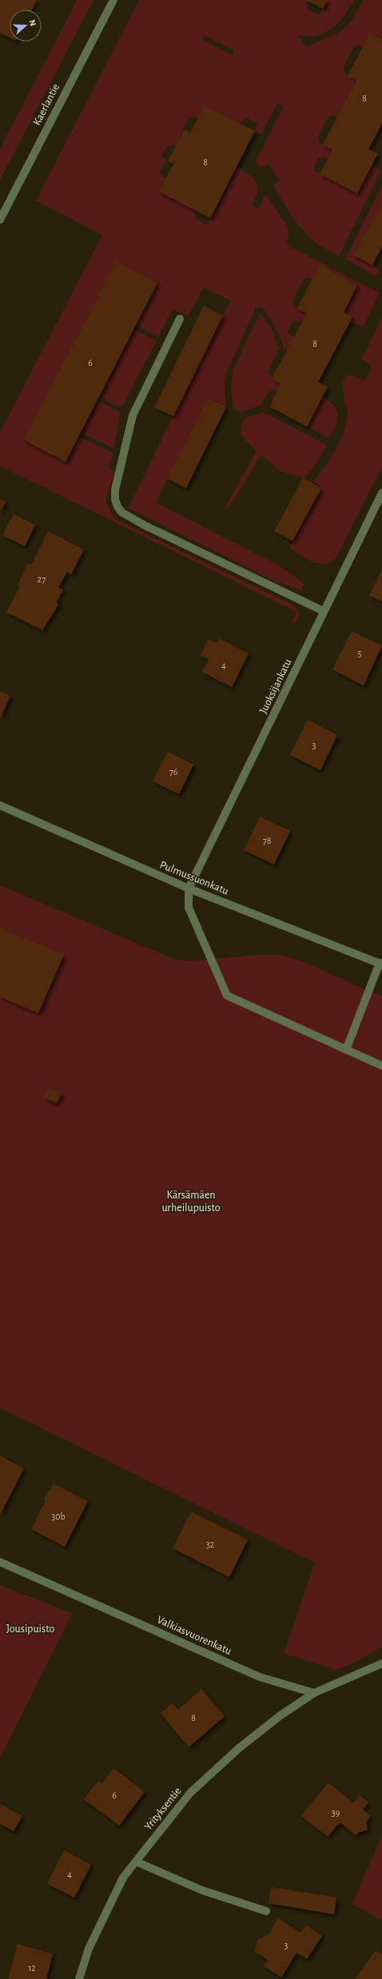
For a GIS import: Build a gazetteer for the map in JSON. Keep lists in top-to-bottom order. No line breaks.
{"streets":{"street":["Kaerlantie","Juoksijankatu","Pulmussuonkatu","Valkiasvuorenkatu","Yrityksentie"]},"crossings":[["Juoksijankatu","Pulmussuonkatu"],["Valkiasvuorenkatu","Yrityksentie"]],"parks":["Kärsämäen urheilupuisto","Jousipuisto"],"house_numbers":["8","8","8","6","27","5","4","3","76","78","30b","32","8","6","39","4","3","12"],"north":"right"}
